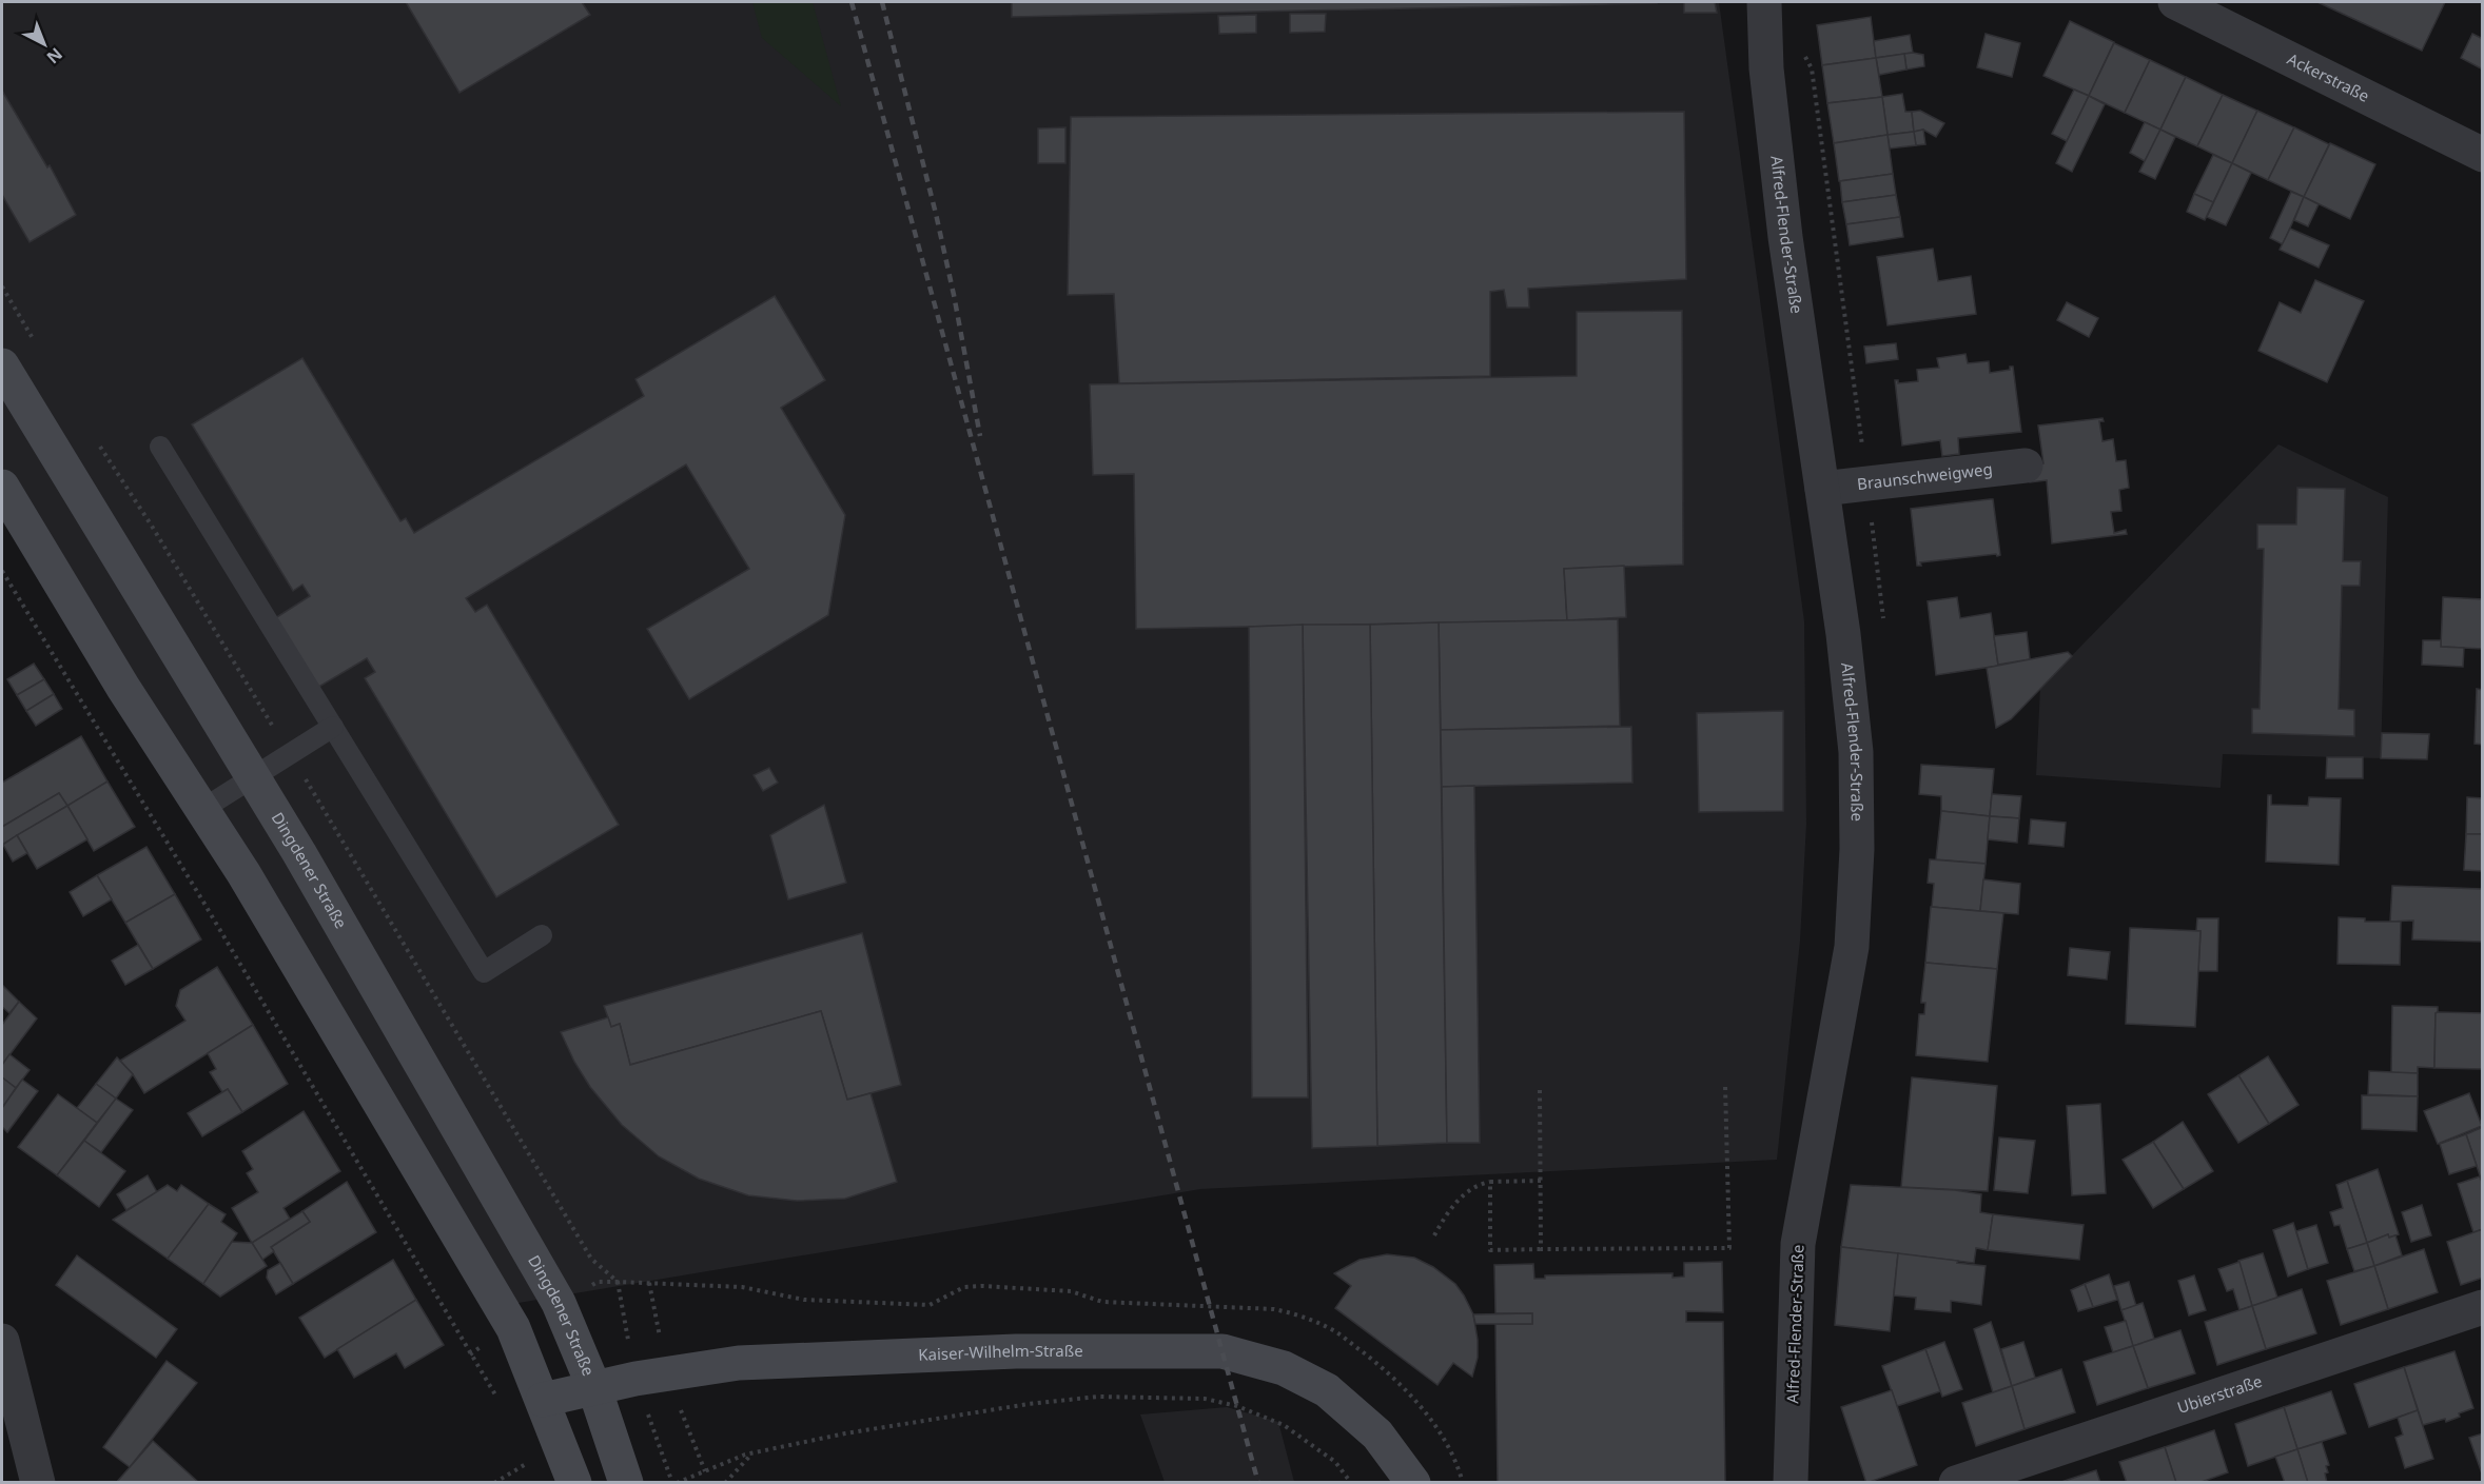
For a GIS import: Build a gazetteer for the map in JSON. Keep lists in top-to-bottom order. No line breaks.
{"streets":{"main road":["Dingdener Straße","Kaiser-Wilhelm-Straße"],"street":["Ackerstraße","Alfred-Flender-Straße","Braunschweigweg","Ubierstraße"]},"crossings":[["Alfred-Flender-Straße","Braunschweigweg"],["Dingdener Straße","Kaiser-Wilhelm-Straße"]],"north":"bottom right"}
